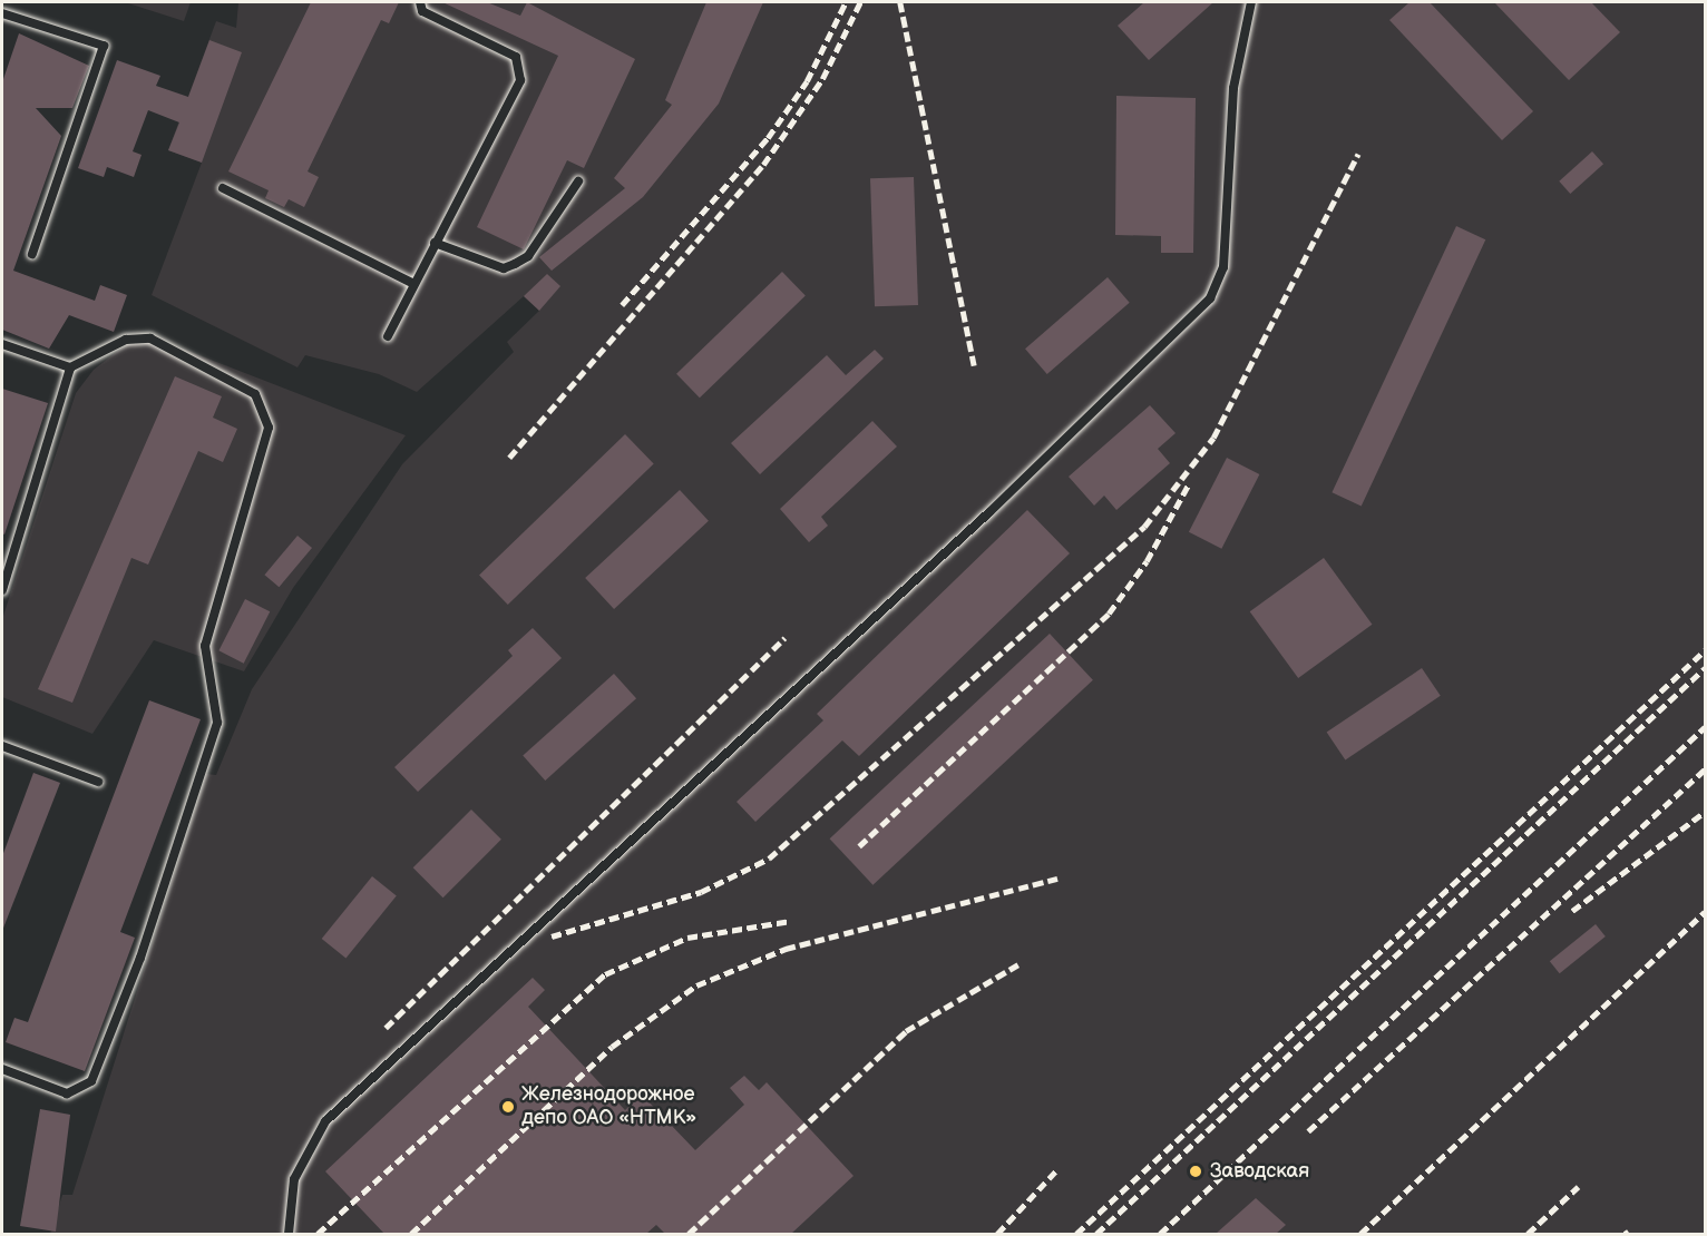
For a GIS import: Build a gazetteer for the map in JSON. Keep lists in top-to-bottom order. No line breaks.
{"places":["Железнодорожное депо ОАО «НТМК»","Заводская"]}
